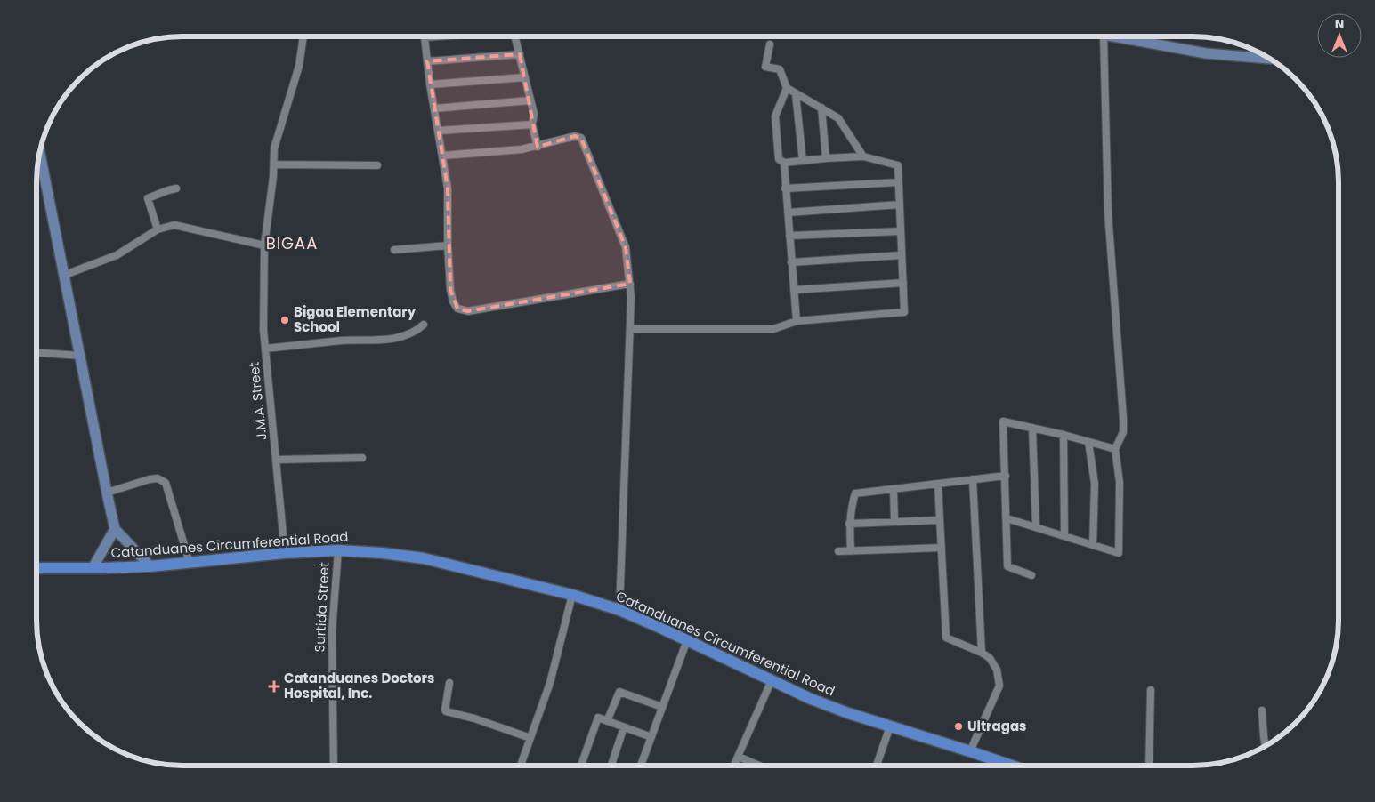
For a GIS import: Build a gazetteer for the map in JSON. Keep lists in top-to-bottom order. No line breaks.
{"streets":{"main road":["Catanduanes Circumferential Road"],"street":["J.M.A. Street","Surtida Street"]},"crossings":[["J.M.A. Street","Catanduanes Circumferential Road"],["Catanduanes Circumferential Road","Surtida Street"]],"districts":["BIGAA"],"places":{"other":["Bigaa Elementary School","Ultragas"],"health":["Catanduanes Doctors Hospital, Inc."]},"north":"top"}
